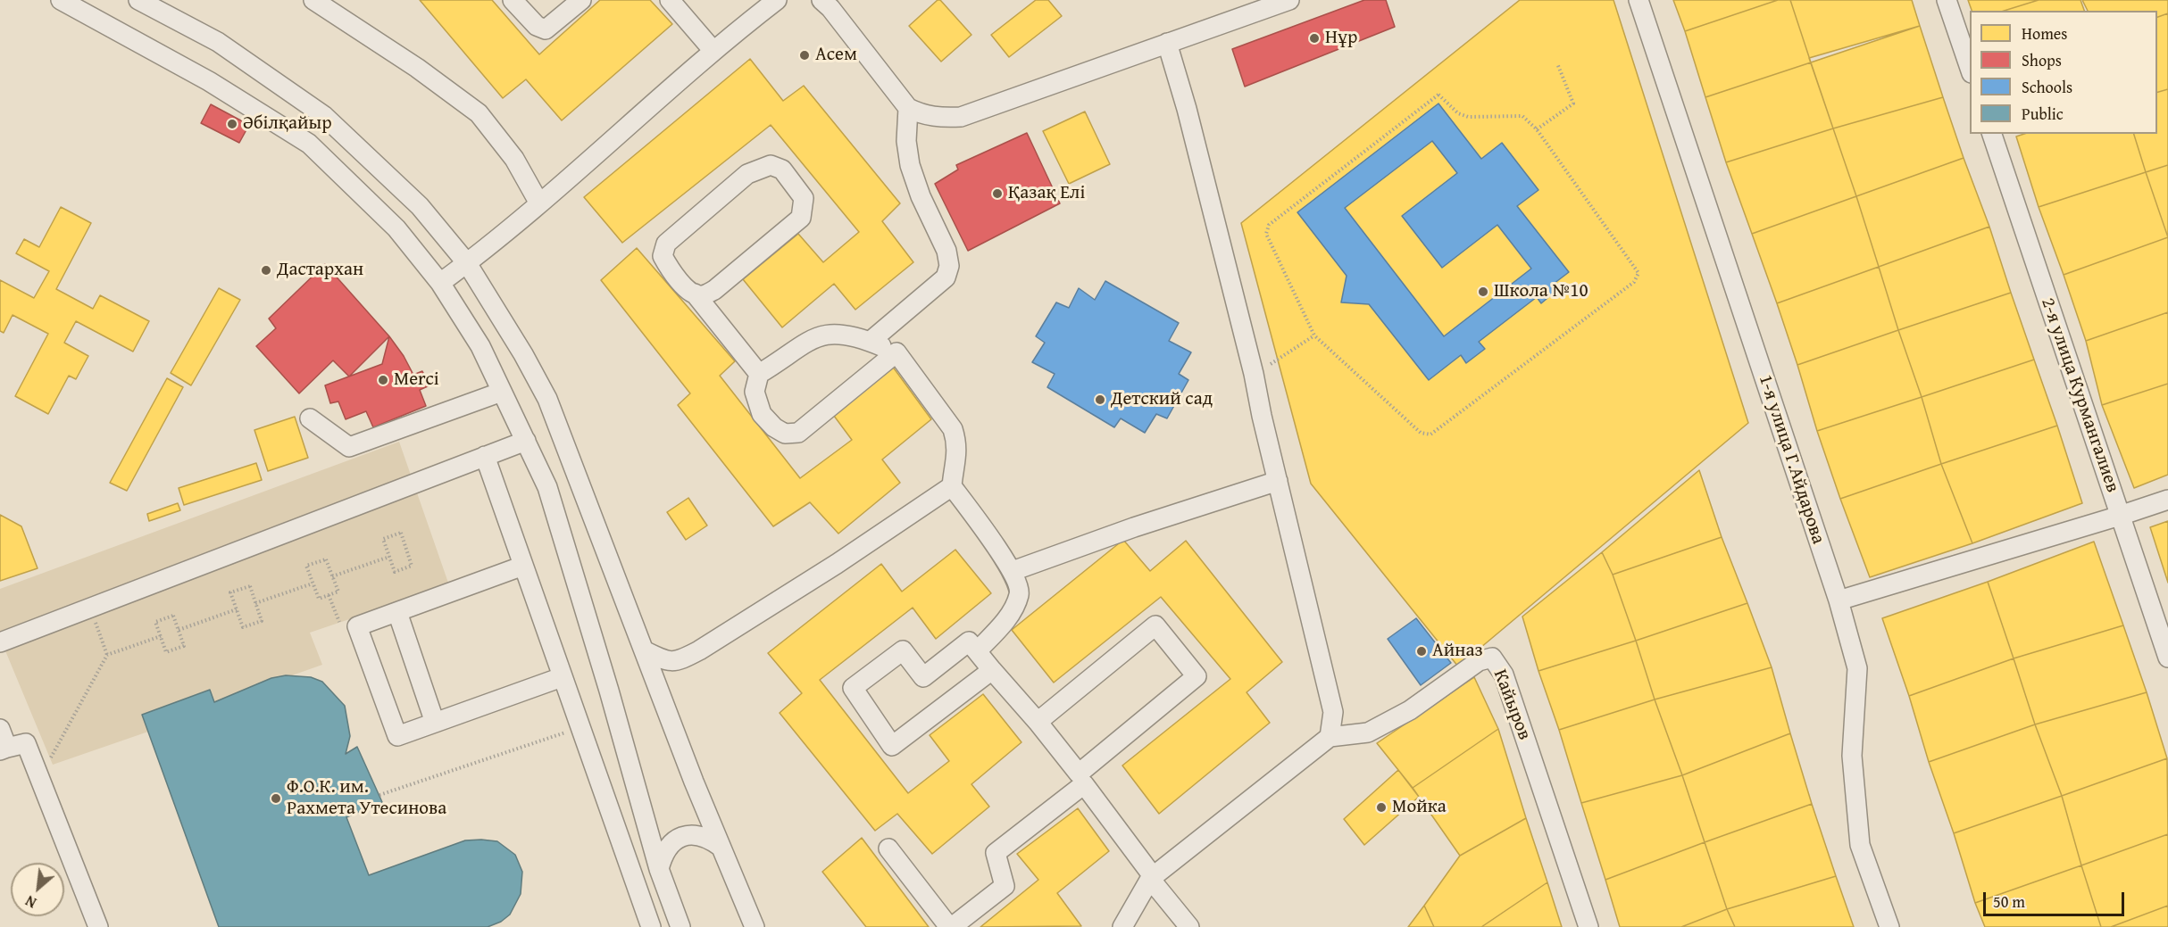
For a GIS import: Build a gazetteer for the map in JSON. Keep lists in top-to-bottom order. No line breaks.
{"streets":{"street":["2-я улица Курмангалиев","1-я улица Г.Айдарова","Кайыров"]},"places":["Нұр","Асем","Әбілқайыр","Қазақ Елі","Дастархан","Школа №10","Merci","Детский сад","Айназ","Ф.О.К. им. Рахмета Утесинова","Мойка"],"legend":["Homes","Shops","Schools","Public"],"scale_bar":"50 m","north":"bottom left"}
